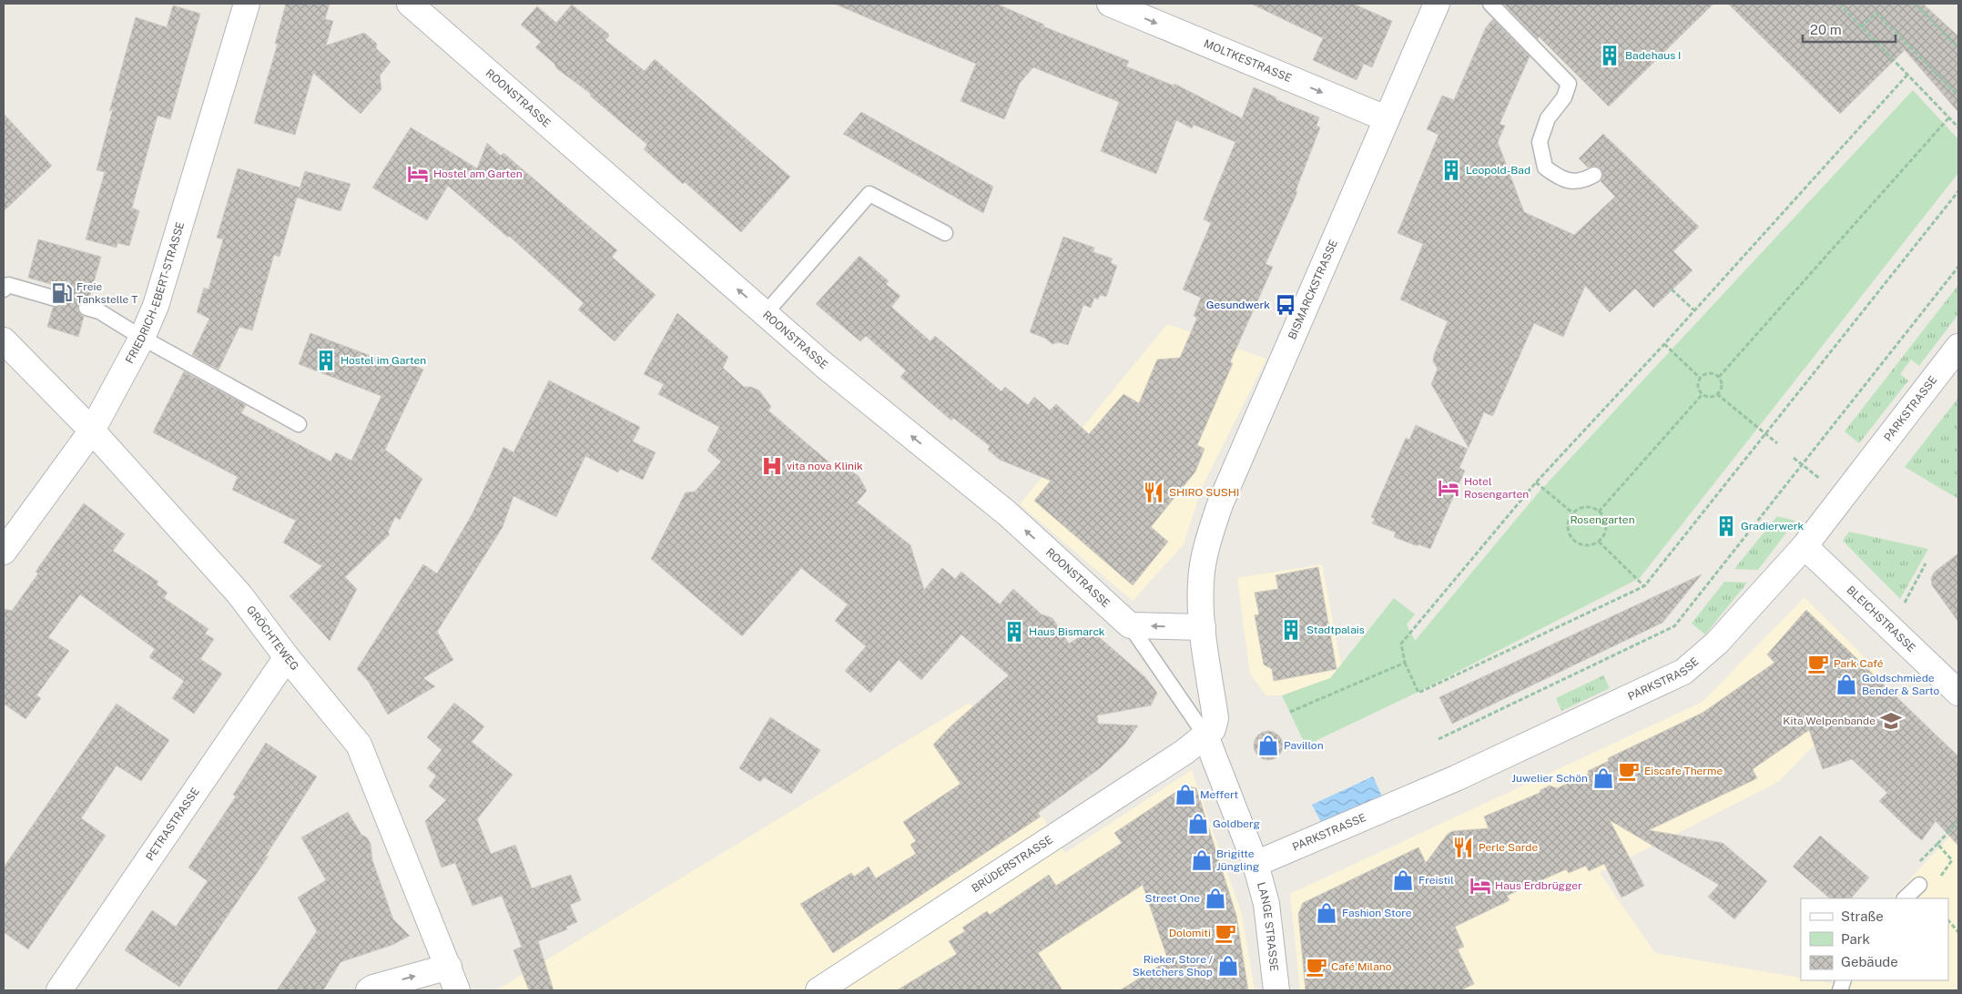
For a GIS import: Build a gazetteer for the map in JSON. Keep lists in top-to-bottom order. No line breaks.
{"streets":{"street":["MOLTKESTRASSE","ROONSTRASSE","BISMARCKSTRASSE","FRIEDRICH-EBERT-STRASSE","PARKSTRASSE","BLEICHSTRASSE","GRÖCHTEWEG","PETRASTRASSE","BRÜDERSTRASSE","LANGE STRASSE"]},"crossings":[["MOLTKESTRASSE","BISMARCKSTRASSE"],["BISMARCKSTRASSE","BRÜDERSTRASSE"],["BISMARCKSTRASSE","LANGE STRASSE"],["FRIEDRICH-EBERT-STRASSE","GRÖCHTEWEG"],["PARKSTRASSE","BLEICHSTRASSE"],["PARKSTRASSE","LANGE STRASSE"],["GRÖCHTEWEG","PETRASTRASSE"],["BRÜDERSTRASSE","LANGE STRASSE"]],"one_way":["MOLTKESTRASSE","ROONSTRASSE"],"parks":["Rosengarten"],"places":{"building":["Badehaus I","Leopold-Bad","Hostel im Garten","Gradierwerk","Stadtpalais","Haus Bismarck"],"hotel":["Hostel am Garten","Hotel Rosengarten","Haus Erdbrügger"],"fuel station":["Freie Tankstelle T"],"bus stop":["Gesundwerk"],"hospital":["vita nova Klinik"],"restaurant":["SHIRO SUSHI","Perle Sarde"],"cafe":["Park Café","Eiscafe Therme","Dolomiti","Café Milano"],"shop":["Goldschmiede Bender & Sarto","Pavillon","Juwelier Schön","Meffert","Goldberg","Brigitte Jüngling","Freistil","Street One","Fashion Store","Rieker Store / Sketchers Shop"],"school or university":["Kita Welpenbande"]},"legend":["Straße","Park","Gebäude"],"scale_bar":"20 m"}
